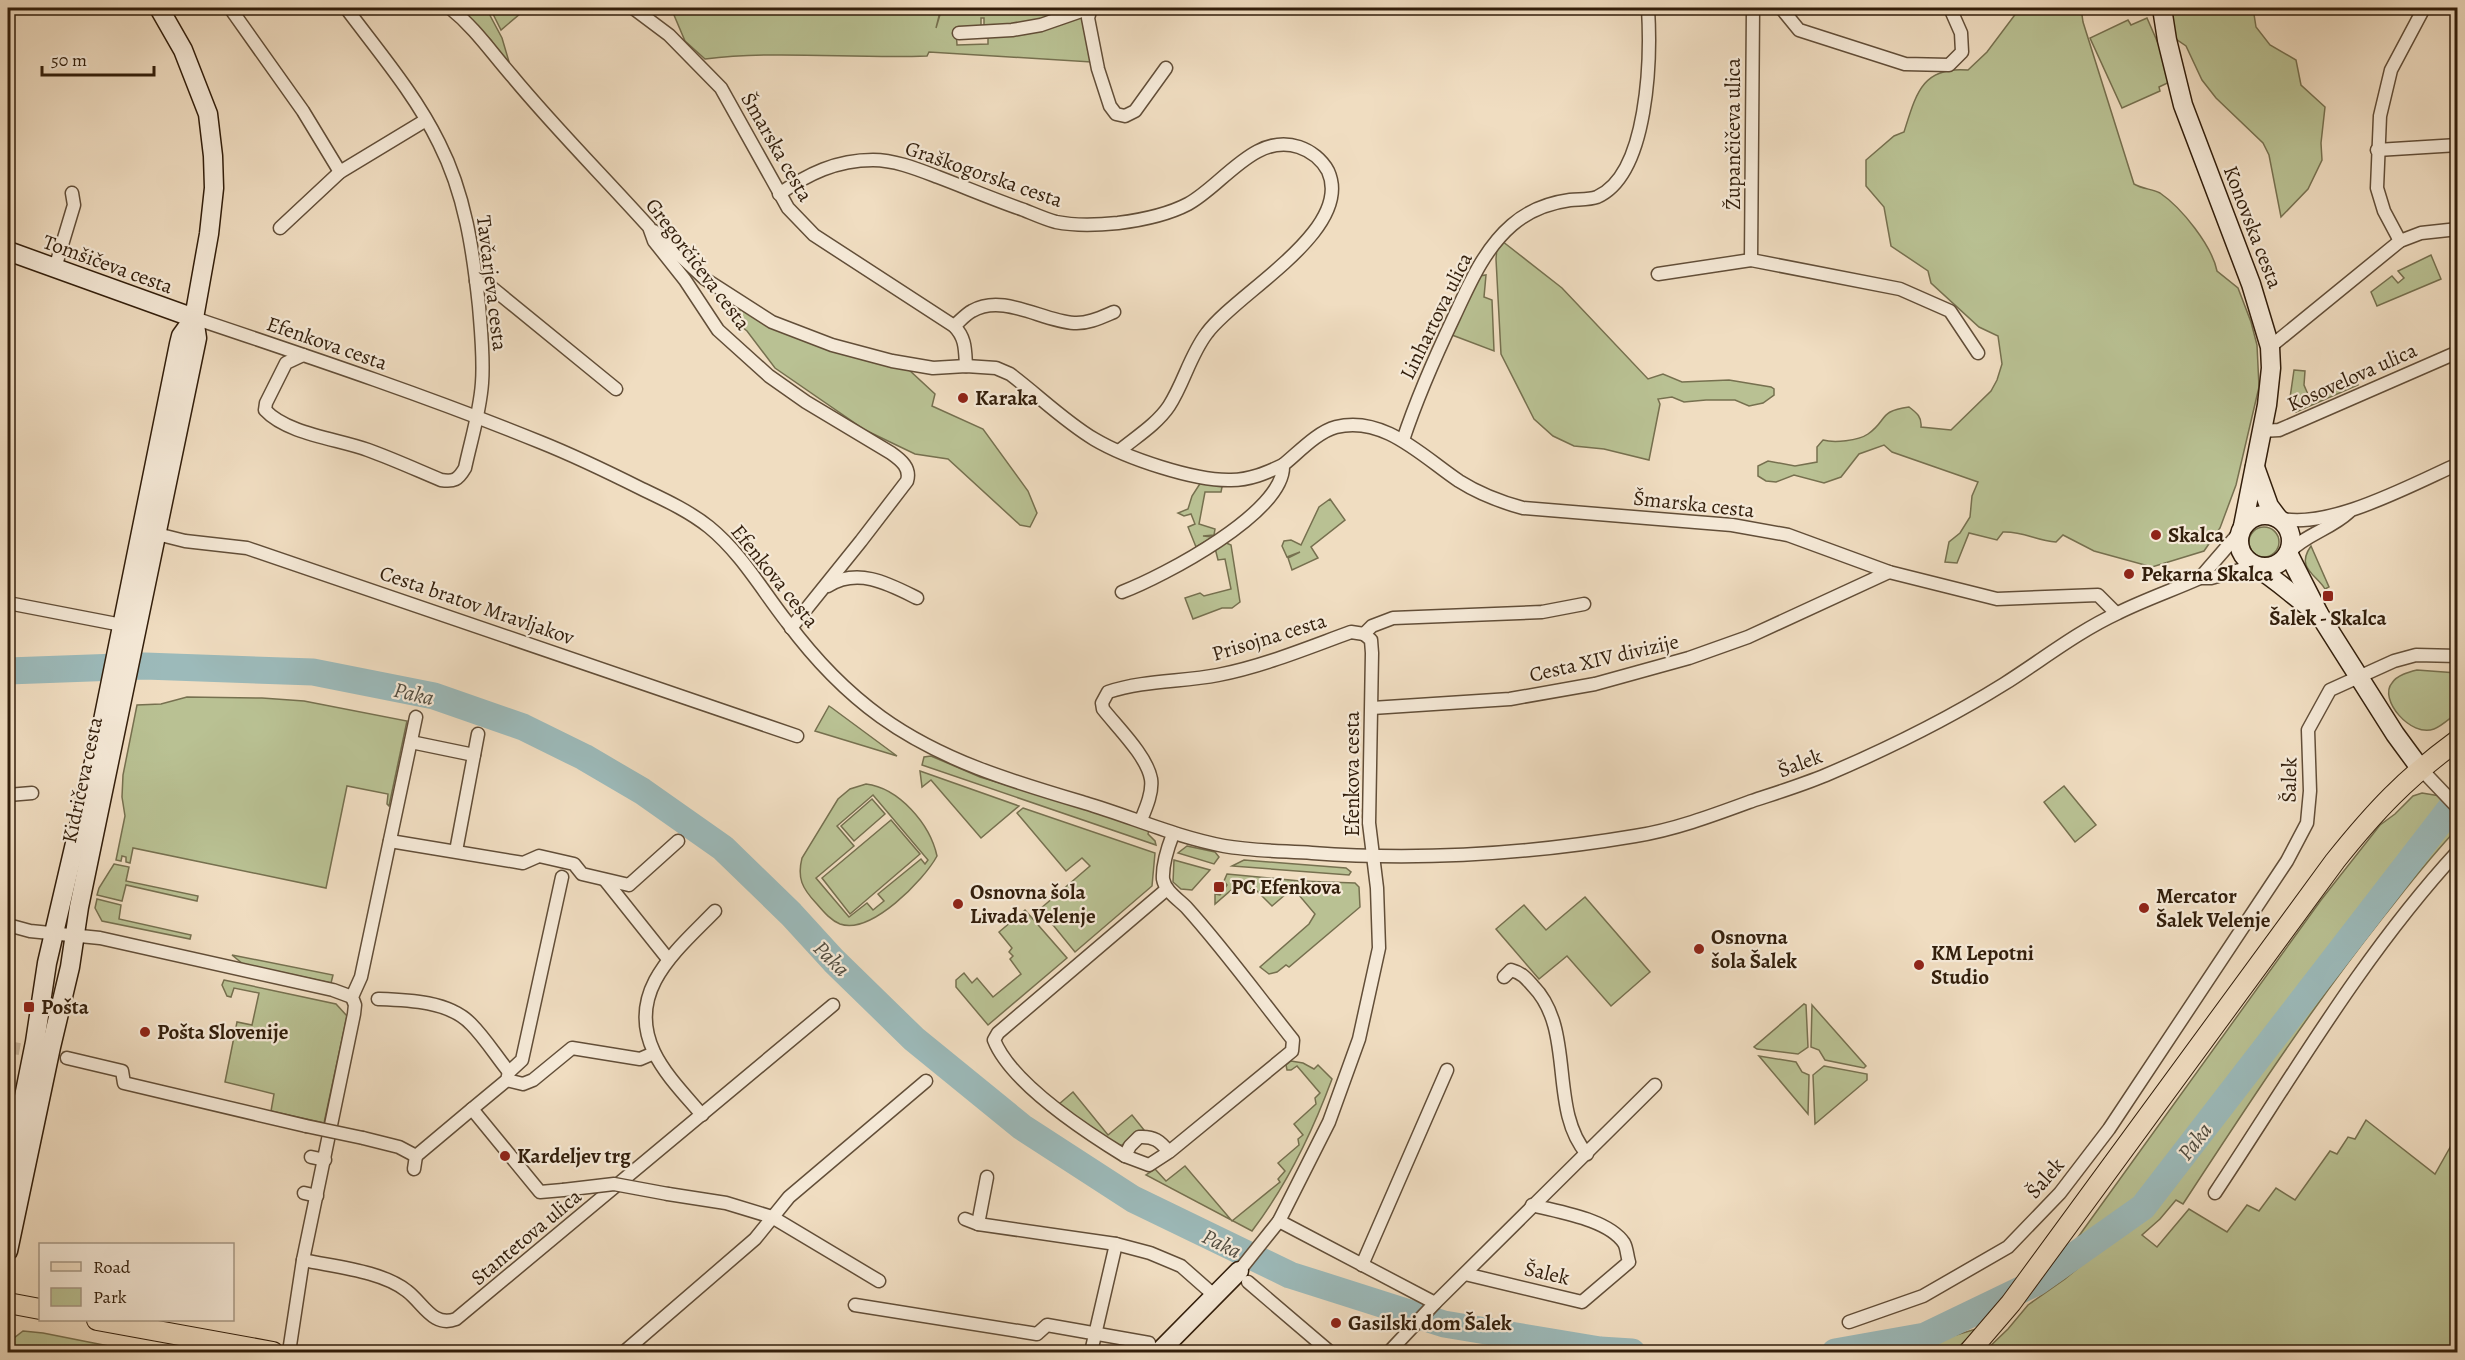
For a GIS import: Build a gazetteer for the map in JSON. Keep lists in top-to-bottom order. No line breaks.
{"streets":{"main road":["Konovska cesta","Tomšičeva cesta","Kidričeva cesta"],"street":["Župančičeva ulica","Šmarska cesta","Graškogorska cesta","Gregorčičeva cesta","Tavčarjeva cesta","Linhartova ulica","Efenkova cesta","Kosovelova ulica","Cesta bratov Mravljakov","Prisojna cesta","Cesta XIV divizije","Šalek","Stantetova ulica"]},"crossings":[["Šmarska cesta","Graškogorska cesta"],["Šmarska cesta","Gregorčičeva cesta"],["Šmarska cesta","Linhartova ulica"],["Šmarska cesta","Cesta XIV divizije"],["Šmarska cesta","Šalek"],["Konovska cesta","Kosovelova ulica"],["Tomšičeva cesta","Efenkova cesta"],["Tomšičeva cesta","Kidričeva cesta"],["Gregorčičeva cesta","Efenkova cesta"],["Tavčarjeva cesta","Efenkova cesta"],["Efenkova cesta","Prisojna cesta"],["Efenkova cesta","Cesta XIV divizije"],["Efenkova cesta","Šalek"],["Efenkova cesta","Kidričeva cesta"],["Cesta bratov Mravljakov","Kidričeva cesta"]],"water":["Paka"],"places":{"other":["Karaka","Skalca","Pekarna Skalca","Osnovna šola Livada Velenje","Mercator Šalek Velenje","Osnovna šola Šalek","KM Lepotni Studio","Pošta Slovenije","Kardeljev trg","Gasilski dom Šalek"],"transit":["Šalek - Skalca","PC Efenkova","Pošta"]},"legend":["Road","Park"],"scale_bar":"50 m"}
